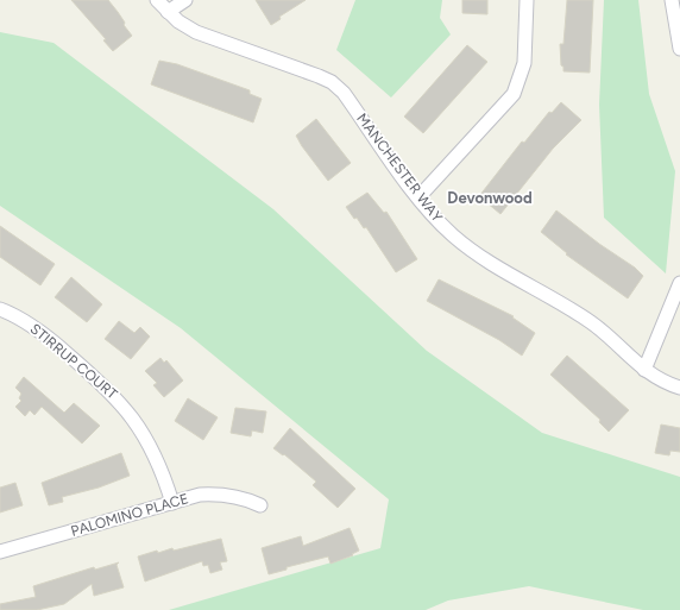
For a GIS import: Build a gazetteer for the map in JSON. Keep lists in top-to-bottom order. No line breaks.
{"streets":{"street":["MANCHESTER WAY","STIRRUP COURT","PALOMINO PLACE"]},"crossings":[["STIRRUP COURT","PALOMINO PLACE"]],"districts":["Devonwood"]}
